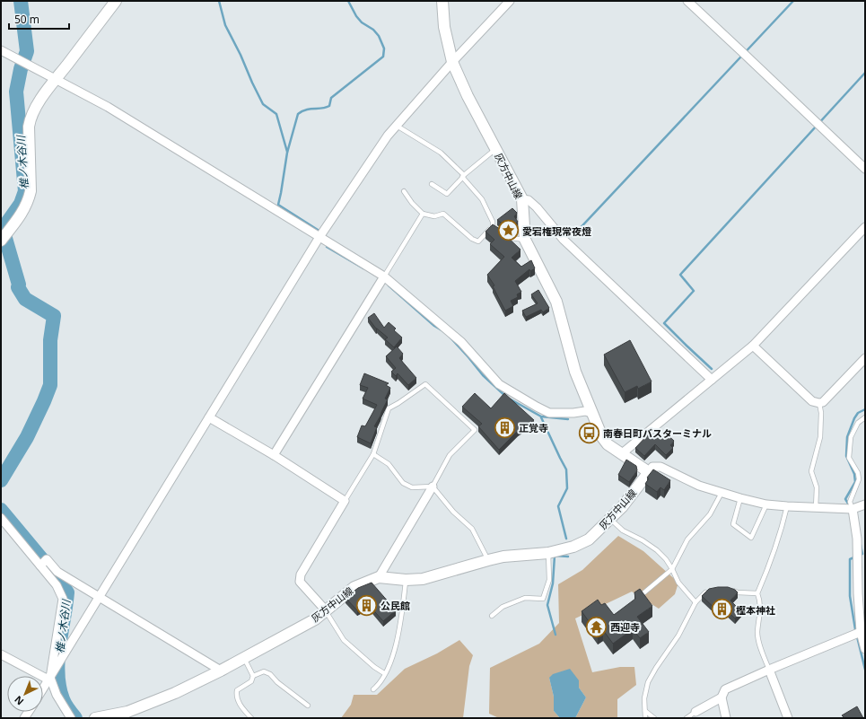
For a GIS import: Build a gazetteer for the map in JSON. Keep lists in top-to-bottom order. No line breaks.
{"streets":{"main road":["灰方中山線"]},"water":["椎ノ木谷川"],"places":{"place":["愛宕権現常夜燈"],"building":["正覚寺","公民館","樫本神社"],"bus stop":["南春日町バスターミナル"],"temple":["西迎寺"]},"scale_bar":"50 m","north":"bottom left"}
